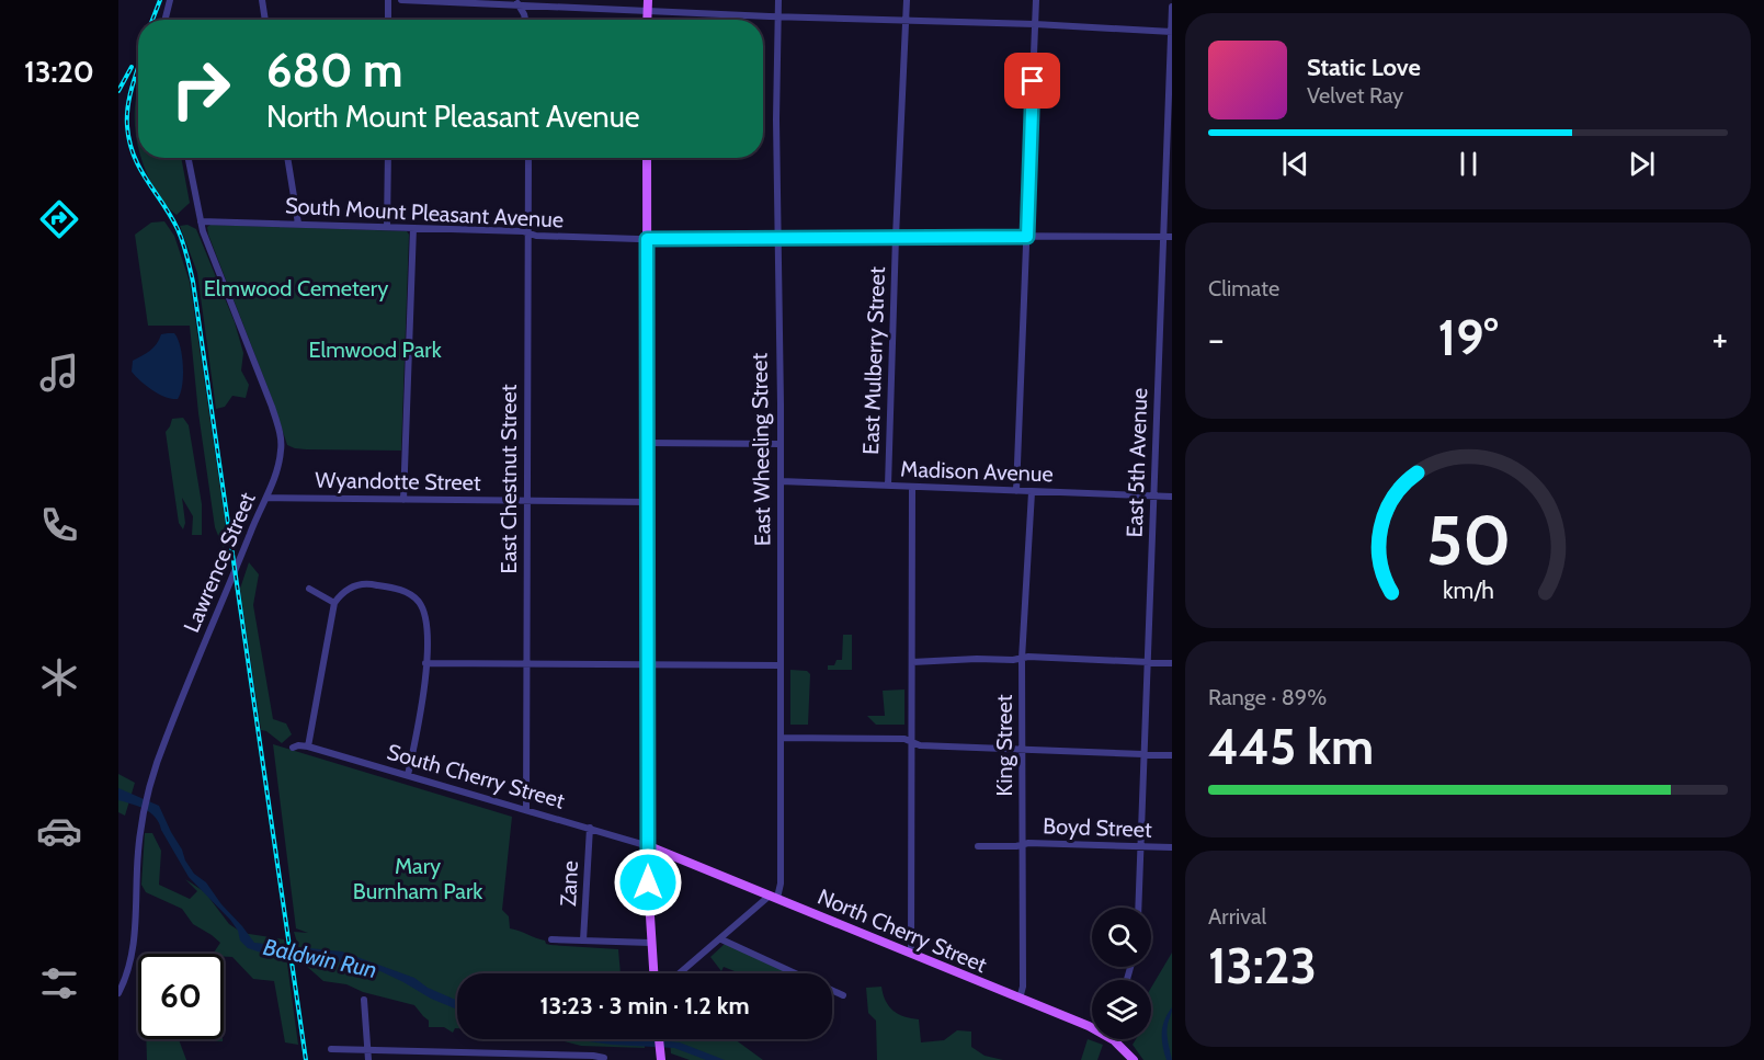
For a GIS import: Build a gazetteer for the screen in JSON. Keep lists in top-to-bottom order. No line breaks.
{"streets":{"main road":["North Cherry Street"],"street":["South Mount Pleasant Avenue","East Mulberry Street","East Wheeling Street","East 5th Avenue","Madison Avenue","East Chestnut Street","Wyandotte Street","Lawrence Street","King Street","South Cherry Street","Boyd Street","Zane"]},"crossings":[["South Mount Pleasant Avenue","East Mulberry Street"],["South Mount Pleasant Avenue","East Wheeling Street"],["South Mount Pleasant Avenue","East 5th Avenue"],["South Mount Pleasant Avenue","East Chestnut Street"],["South Mount Pleasant Avenue","Lawrence Street"],["East Mulberry Street","Madison Avenue"],["East Wheeling Street","Madison Avenue"],["East Wheeling Street","North Cherry Street"],["East 5th Avenue","Madison Avenue"],["East 5th Avenue","Boyd Street"],["Madison Avenue","King Street"],["East Chestnut Street","Wyandotte Street"],["East Chestnut Street","South Cherry Street"],["Wyandotte Street","Lawrence Street"],["King Street","Boyd Street"],["King Street","North Cherry Street"],["South Cherry Street","Zane"],["South Cherry Street","North Cherry Street"]],"water":["Baldwin Run"],"parks":["Elmwood Cemetery","Elmwood Park","Mary Burnham Park"],"page":{"tabs":"13:20","turn":["680 m","North Mount Pleasant Avenue"],"song":["Static Love","Velvet Ray"],"tile":["Climate",["Range · 89%","445 km"],["Arrival","13:23"]],"heat":["−","19°","+"],"limit":"60","trip":"13:23 · 3 min · 1.2 km","gauge":["50","km/h"]}}
